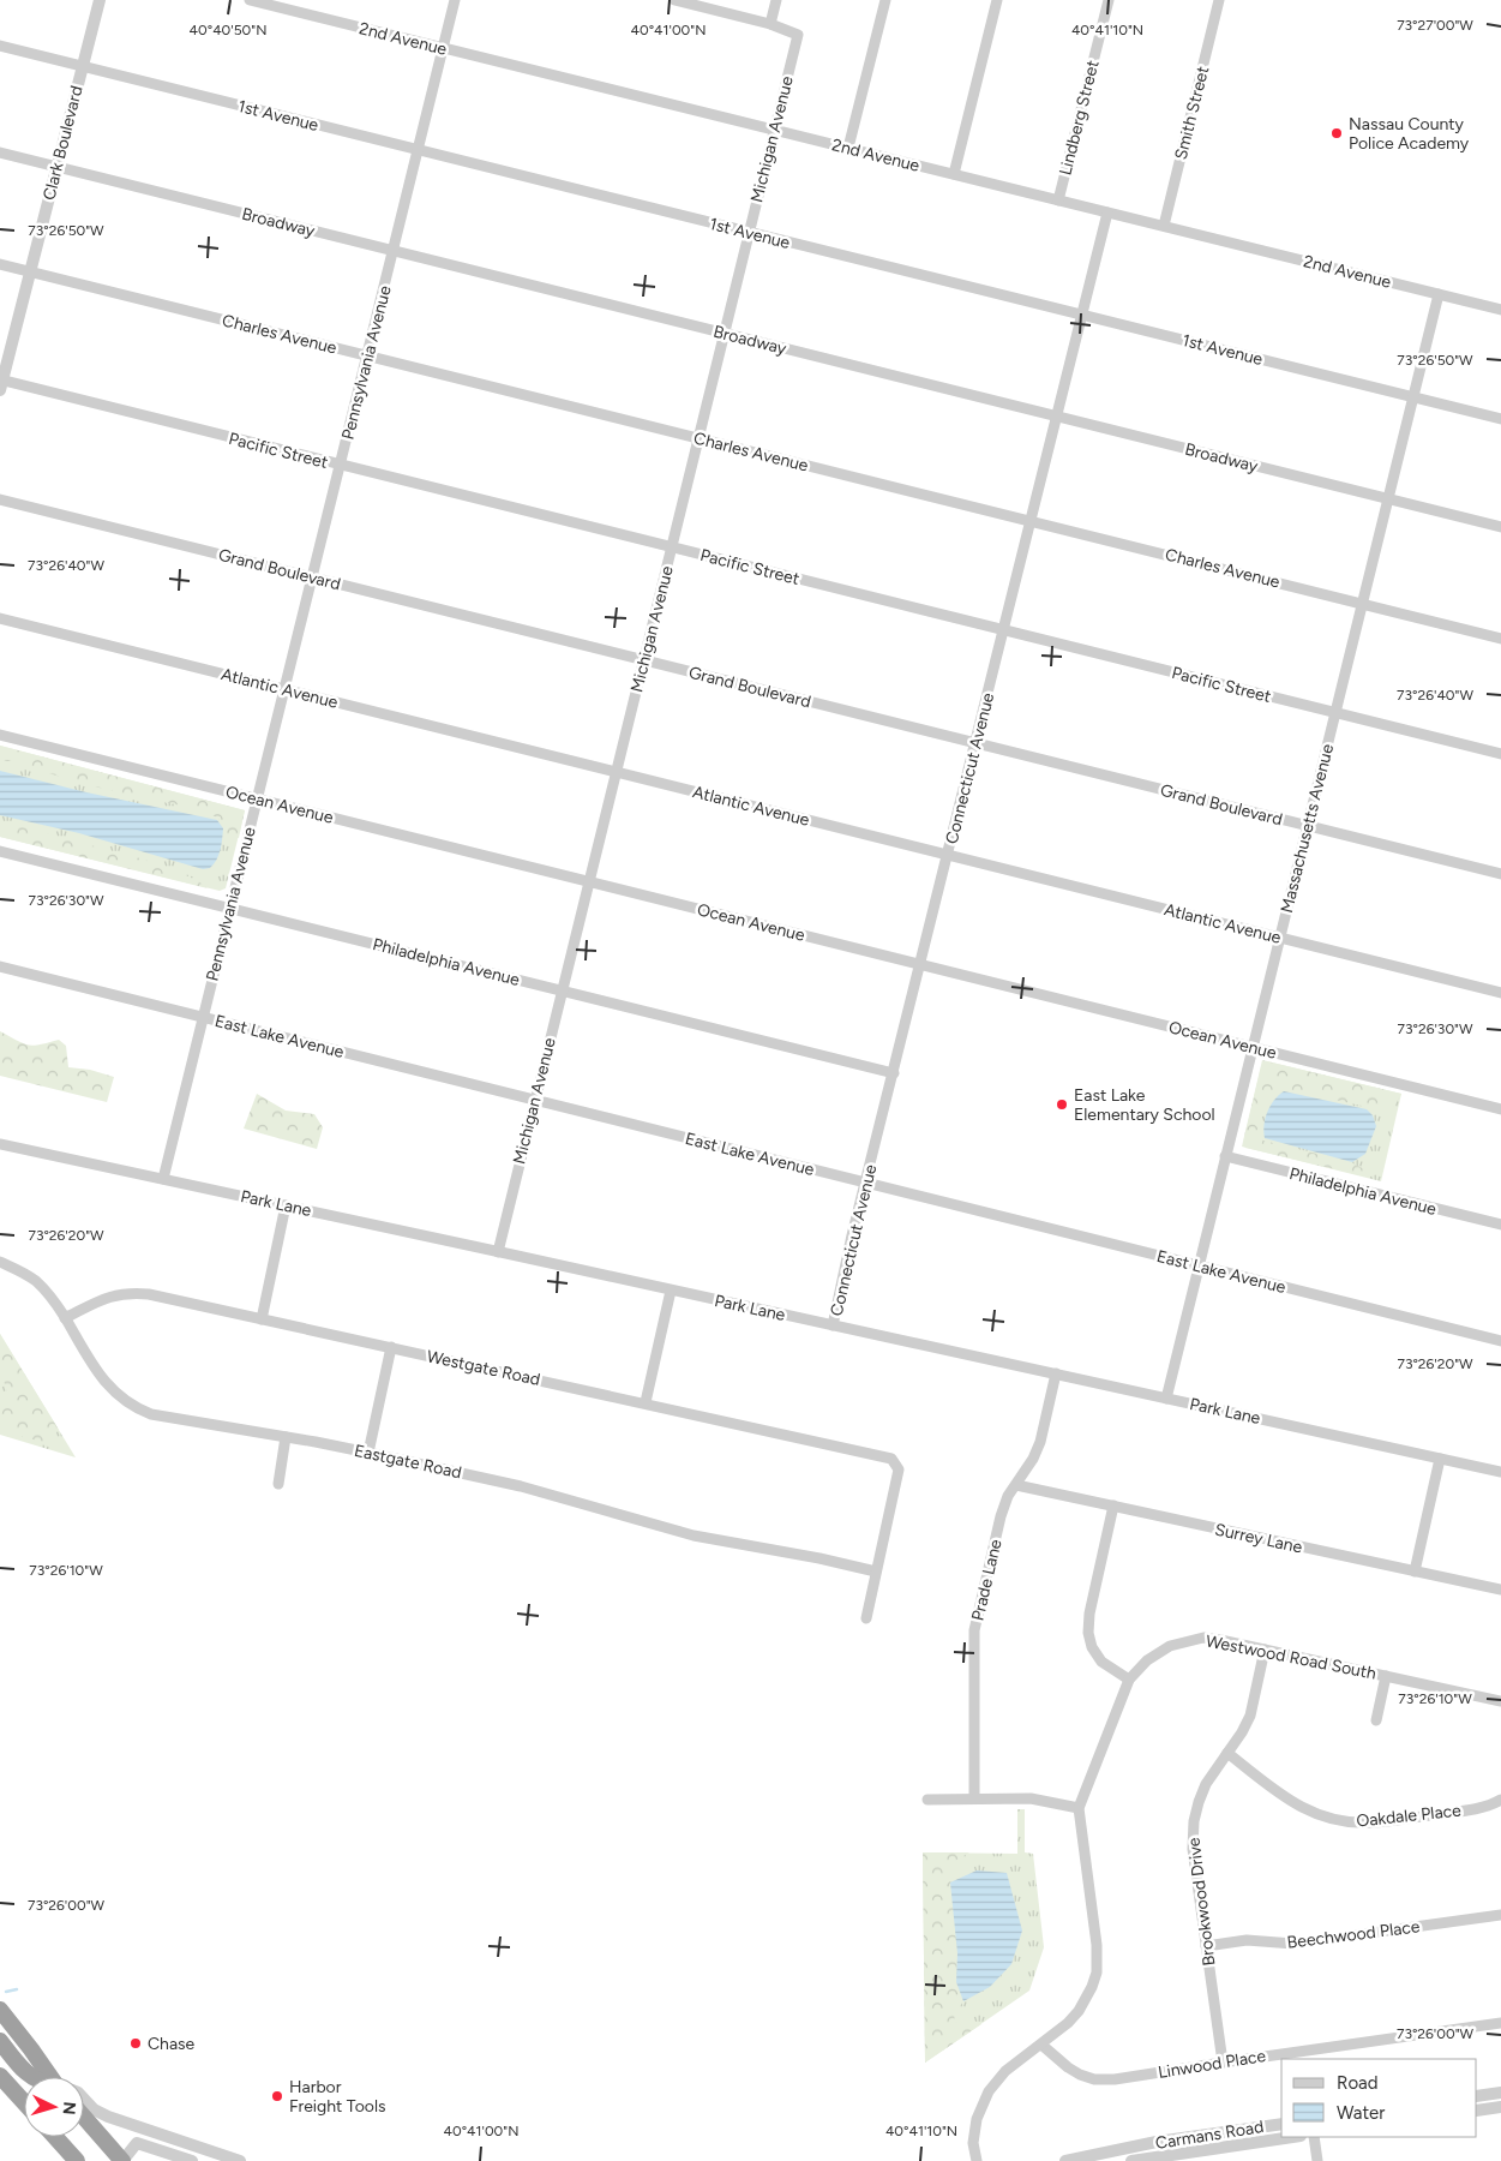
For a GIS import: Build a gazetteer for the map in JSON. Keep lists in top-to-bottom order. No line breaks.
{"streets":{"street":["2nd Avenue","Smith Street","1st Avenue","Lindberg Street","Michigan Avenue","Clark Boulevard","Broadway","Charles Avenue","Pennsylvania Avenue","Pacific Street","Grand Boulevard","Atlantic Avenue","Connecticut Avenue","Ocean Avenue","Massachusetts Avenue","Philadelphia Avenue","East Lake Avenue","Park Lane","Westgate Road","Eastgate Road","Surrey Lane","Prade Lane","Westwood Road South","Oakdale Place","Brookwood Drive","Beechwood Place","Linwood Place","Carmans Road"]},"crossings":[["2nd Avenue","Smith Street"],["2nd Avenue","Lindberg Street"],["2nd Avenue","Michigan Avenue"],["2nd Avenue","Pennsylvania Avenue"],["2nd Avenue","Connecticut Avenue"],["2nd Avenue","Massachusetts Avenue"],["1st Avenue","Michigan Avenue"],["1st Avenue","Clark Boulevard"],["1st Avenue","Pennsylvania Avenue"],["1st Avenue","Connecticut Avenue"],["1st Avenue","Massachusetts Avenue"],["Michigan Avenue","Broadway"],["Michigan Avenue","Charles Avenue"],["Michigan Avenue","Pacific Street"],["Michigan Avenue","Grand Boulevard"],["Michigan Avenue","Atlantic Avenue"],["Michigan Avenue","Ocean Avenue"],["Michigan Avenue","Philadelphia Avenue"],["Michigan Avenue","East Lake Avenue"],["Michigan Avenue","Park Lane"],["Clark Boulevard","Broadway"],["Clark Boulevard","Charles Avenue"],["Clark Boulevard","Pacific Street"],["Broadway","Pennsylvania Avenue"],["Broadway","Connecticut Avenue"],["Broadway","Massachusetts Avenue"],["Charles Avenue","Pennsylvania Avenue"],["Charles Avenue","Connecticut Avenue"],["Charles Avenue","Massachusetts Avenue"],["Pennsylvania Avenue","Pacific Street"],["Pennsylvania Avenue","Grand Boulevard"],["Pennsylvania Avenue","Atlantic Avenue"],["Pennsylvania Avenue","Ocean Avenue"],["Pennsylvania Avenue","Philadelphia Avenue"],["Pennsylvania Avenue","East Lake Avenue"],["Pennsylvania Avenue","Park Lane"],["Pacific Street","Connecticut Avenue"],["Pacific Street","Massachusetts Avenue"],["Grand Boulevard","Connecticut Avenue"],["Grand Boulevard","Massachusetts Avenue"],["Atlantic Avenue","Connecticut Avenue"],["Atlantic Avenue","Massachusetts Avenue"],["Connecticut Avenue","Ocean Avenue"],["Connecticut Avenue","Philadelphia Avenue"],["Connecticut Avenue","East Lake Avenue"],["Connecticut Avenue","Park Lane"],["Ocean Avenue","Massachusetts Avenue"],["Massachusetts Avenue","Philadelphia Avenue"],["Massachusetts Avenue","East Lake Avenue"],["Massachusetts Avenue","Park Lane"],["Park Lane","Prade Lane"],["Westgate Road","Eastgate Road"],["Surrey Lane","Prade Lane"],["Westwood Road South","Brookwood Drive"],["Westwood Road South","Linwood Place"],["Oakdale Place","Brookwood Drive"],["Brookwood Drive","Beechwood Place"],["Brookwood Drive","Linwood Place"]],"places":["Nassau County Police Academy","East Lake Elementary School","Chase","Harbor Freight Tools"],"legend":["Road","Water"],"north":"right","coordinates":["73°27'00\"W","40°40'50\"N","40°41'00\"N","40°41'10\"N","73°26'50\"W","73°26'40\"W","73°26'30\"W","73°26'20\"W","73°26'10\"W","73°26'00\"W"]}
